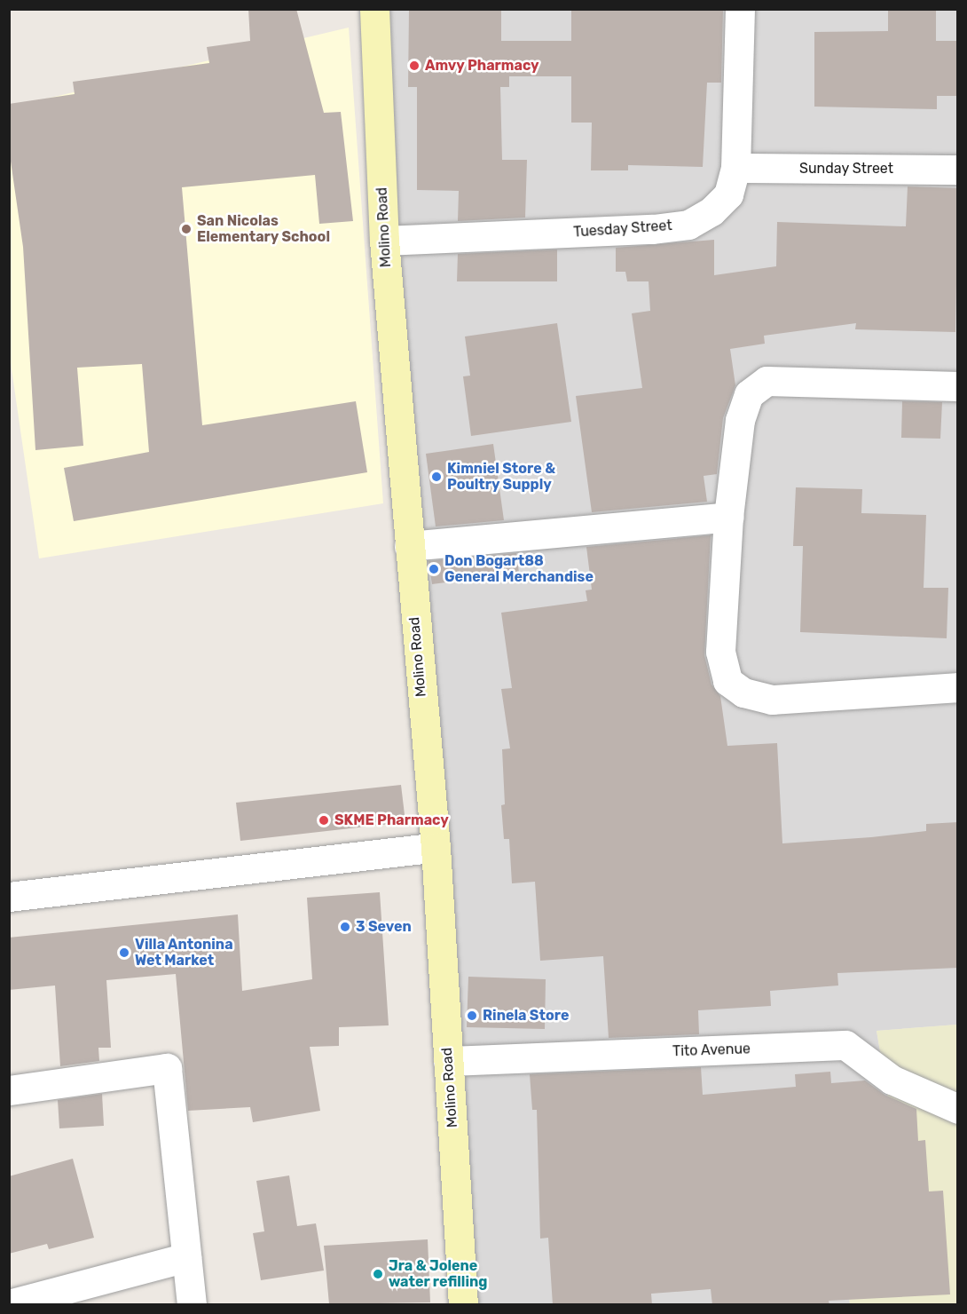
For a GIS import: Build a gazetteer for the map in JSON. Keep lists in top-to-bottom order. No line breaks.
{"streets":{"main road":["Molino Road"],"street":["Sunday Street","Tuesday Street","Tito Avenue"]},"crossings":[["Sunday Street","Tuesday Street"],["Molino Road","Tuesday Street"],["Molino Road","Tito Avenue"]],"places":["Amvy Pharmacy","San Nicolas Elementary School","Kimniel Store & Poultry Supply","Don Bogart88 General Merchandise","SKME Pharmacy","3 Seven","Villa Antonina Wet Market","Rinela Store","Jra & Jolene water refilling"]}
